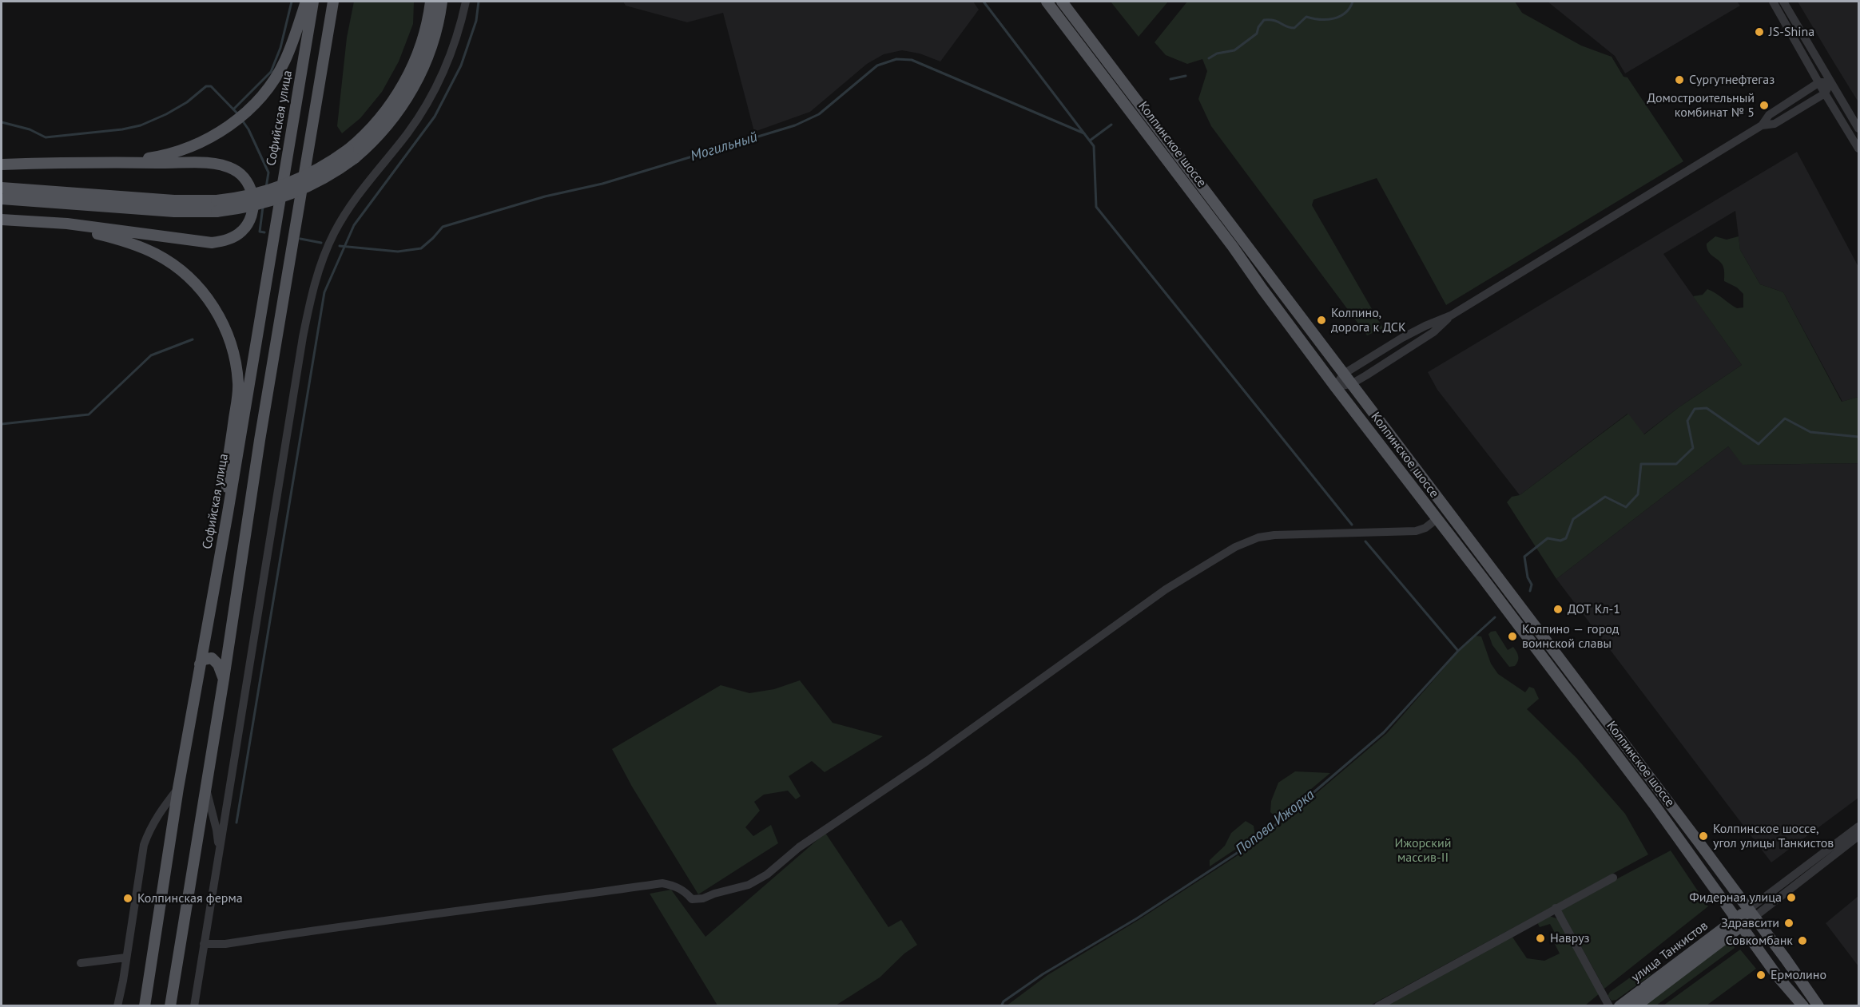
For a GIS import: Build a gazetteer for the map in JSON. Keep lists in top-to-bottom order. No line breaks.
{"streets":{"main road":["Софийская улица","Колпинское шоссе","улица Танкистов"]},"crossings":[["Колпинское шоссе","улица Танкистов"]],"water":["Могильный","Попова Ижорка"],"parks":["Ижорский массив-II"],"places":["JS-Shina","Сургутнефтегаз","Домостроительный комбинат № 5","Колпино, дорога к ДСК","ДОТ Кл-1","Колпино — город воинской славы","Колпинское шоссе, угол улицы Танкистов","Фидерная улица","Колпинская ферма","Здравсити","Навруз","Совкомбанк","Ермолино"]}
